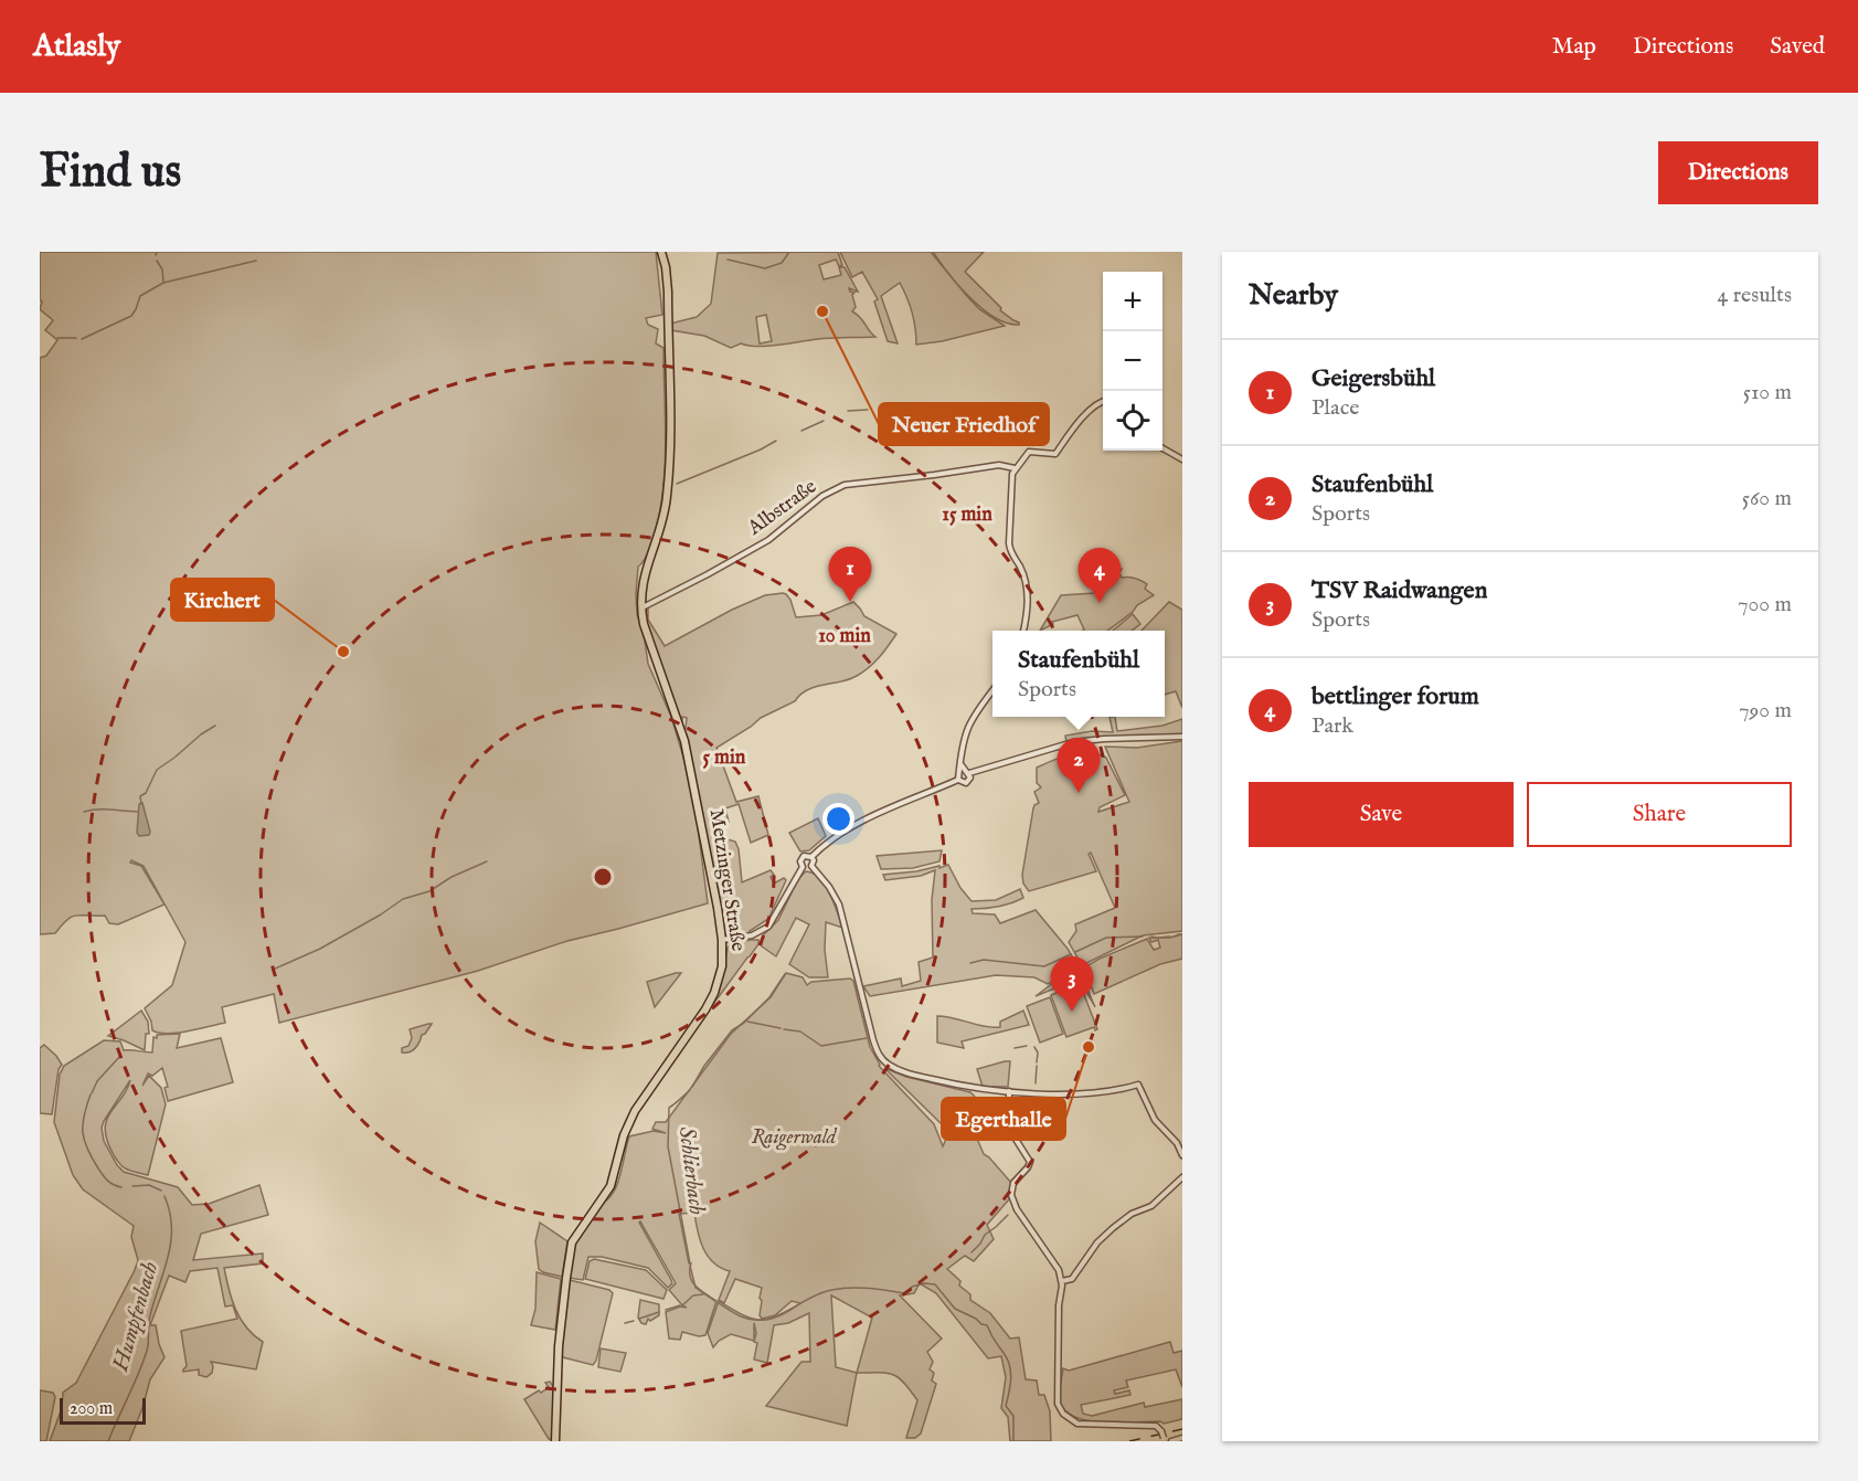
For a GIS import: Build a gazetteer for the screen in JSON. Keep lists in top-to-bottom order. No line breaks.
{"streets":{"main road":["Metzinger Straße"],"street":["Albstraße"]},"crossings":[["Albstraße","Metzinger Straße"]],"water":["Schlierbach","Humpfenbach"],"parks":["Raigerwald"],"places":["Neuer Friedhof","Kirchert","Egerthalle"],"scale_bar":"200 m","page":{"header":"Atlasly","nav":["Map","Directions","Saved"],"buttons":["Directions",["Save","Share"]],"title":"Find us","heading":["Nearby","4 results"],"map_buttons":["+","−"],"list":[{"mark":"1","name":"Geigersbühl","note":"Place","value":"510 m"},{"mark":"2","name":"Staufenbühl","note":"Sports","value":"560 m"},{"mark":"3","name":"TSV Raidwangen","note":"Sports","value":"700 m"},{"mark":"4","name":"bettlinger forum","note":"Park","value":"790 m"}],"pins":["1","4","2","3"],"popup":["Staufenbühl","Sports"],"scale":"200 m"},"rings":["15 min","10 min","5 min"]}
